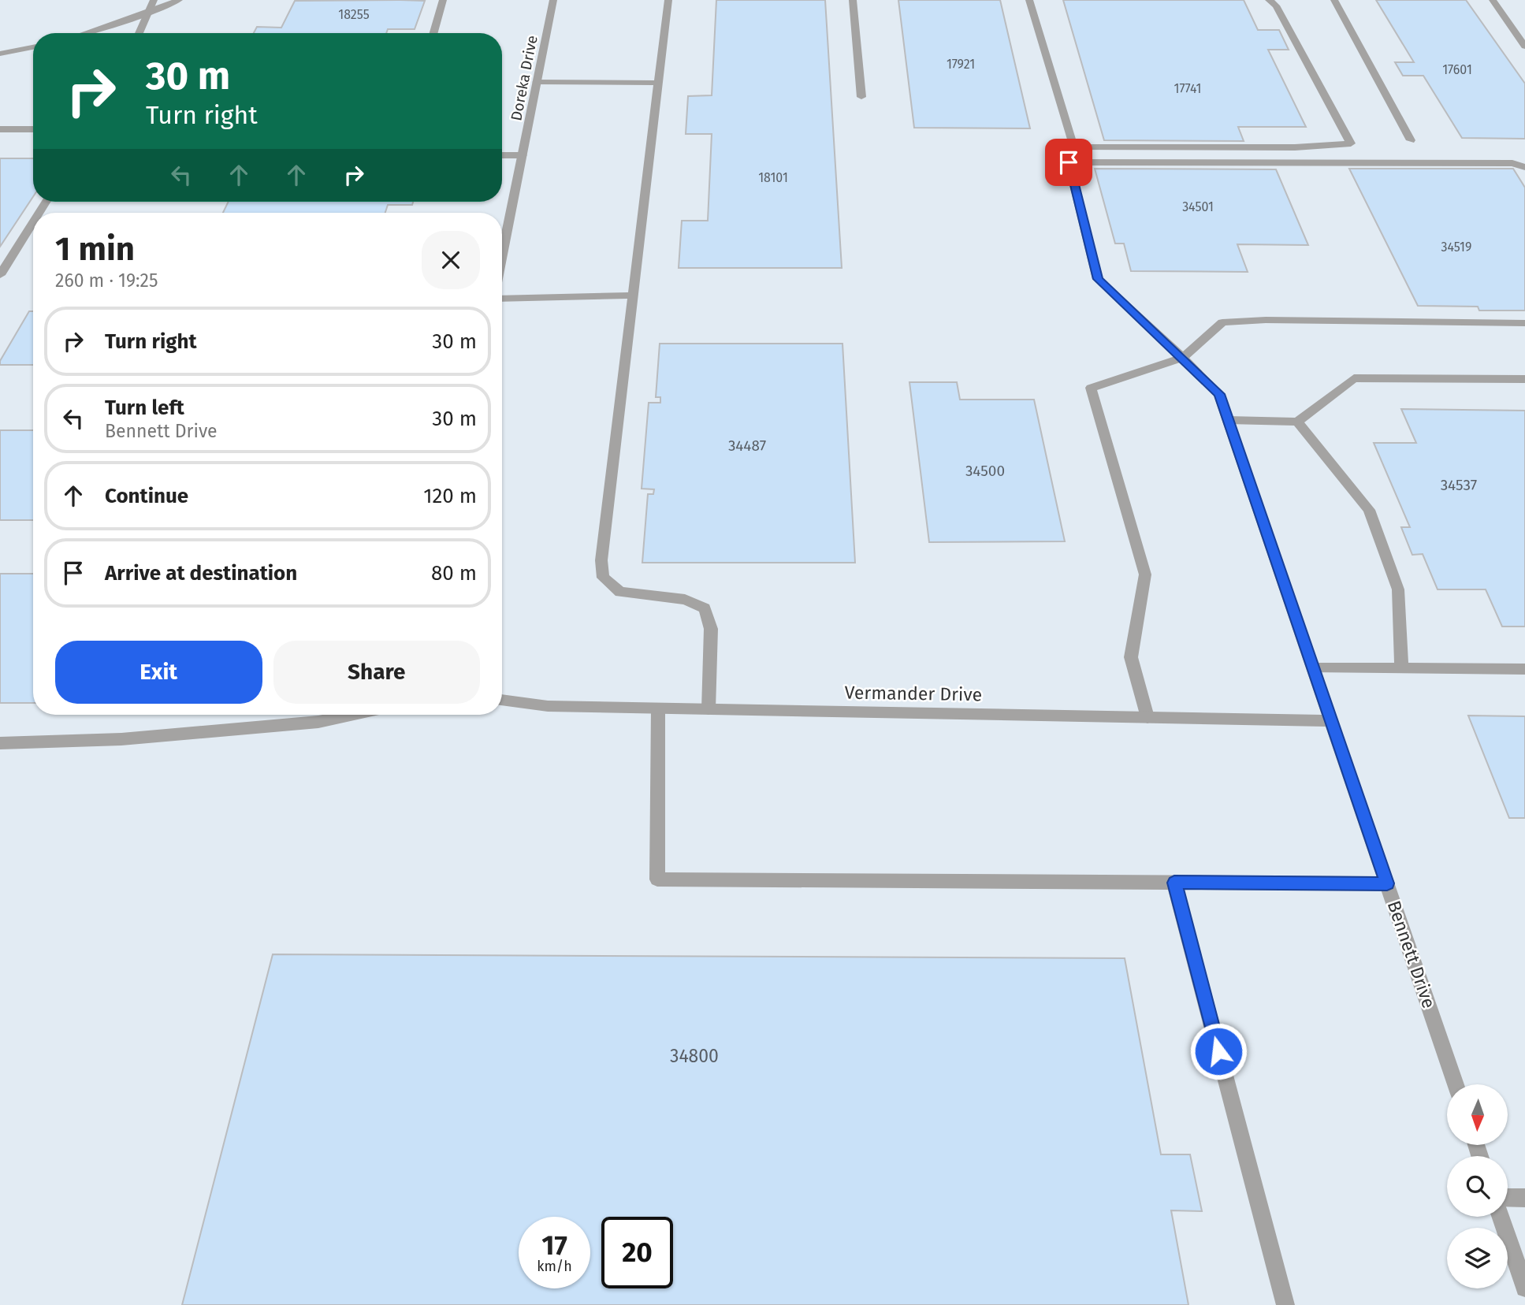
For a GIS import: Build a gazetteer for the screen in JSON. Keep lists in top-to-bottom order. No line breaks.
{"streets":{"street":["Doreka Drive","Vermander Drive","Bennett Drive"]},"crossings":[["Vermander Drive","Bennett Drive"]],"house_numbers":["18255","17921","17601","17741","18101","34501","34519","34487","34500","34537","34800"],"north":"bottom","page":{"turn":["30 m","Turn right"],"heading":["1 min","260 m · 19:25"],"list":[{"name":"Turn right","value":"30 m"},{"name":"Turn left","note":"Bennett Drive","value":"30 m"},{"name":"Continue","value":"120 m"},{"name":"Arrive at destination","value":"80 m"}],"buttons":["Exit","Share"],"speed":"17 km/h","limit":"20"}}
